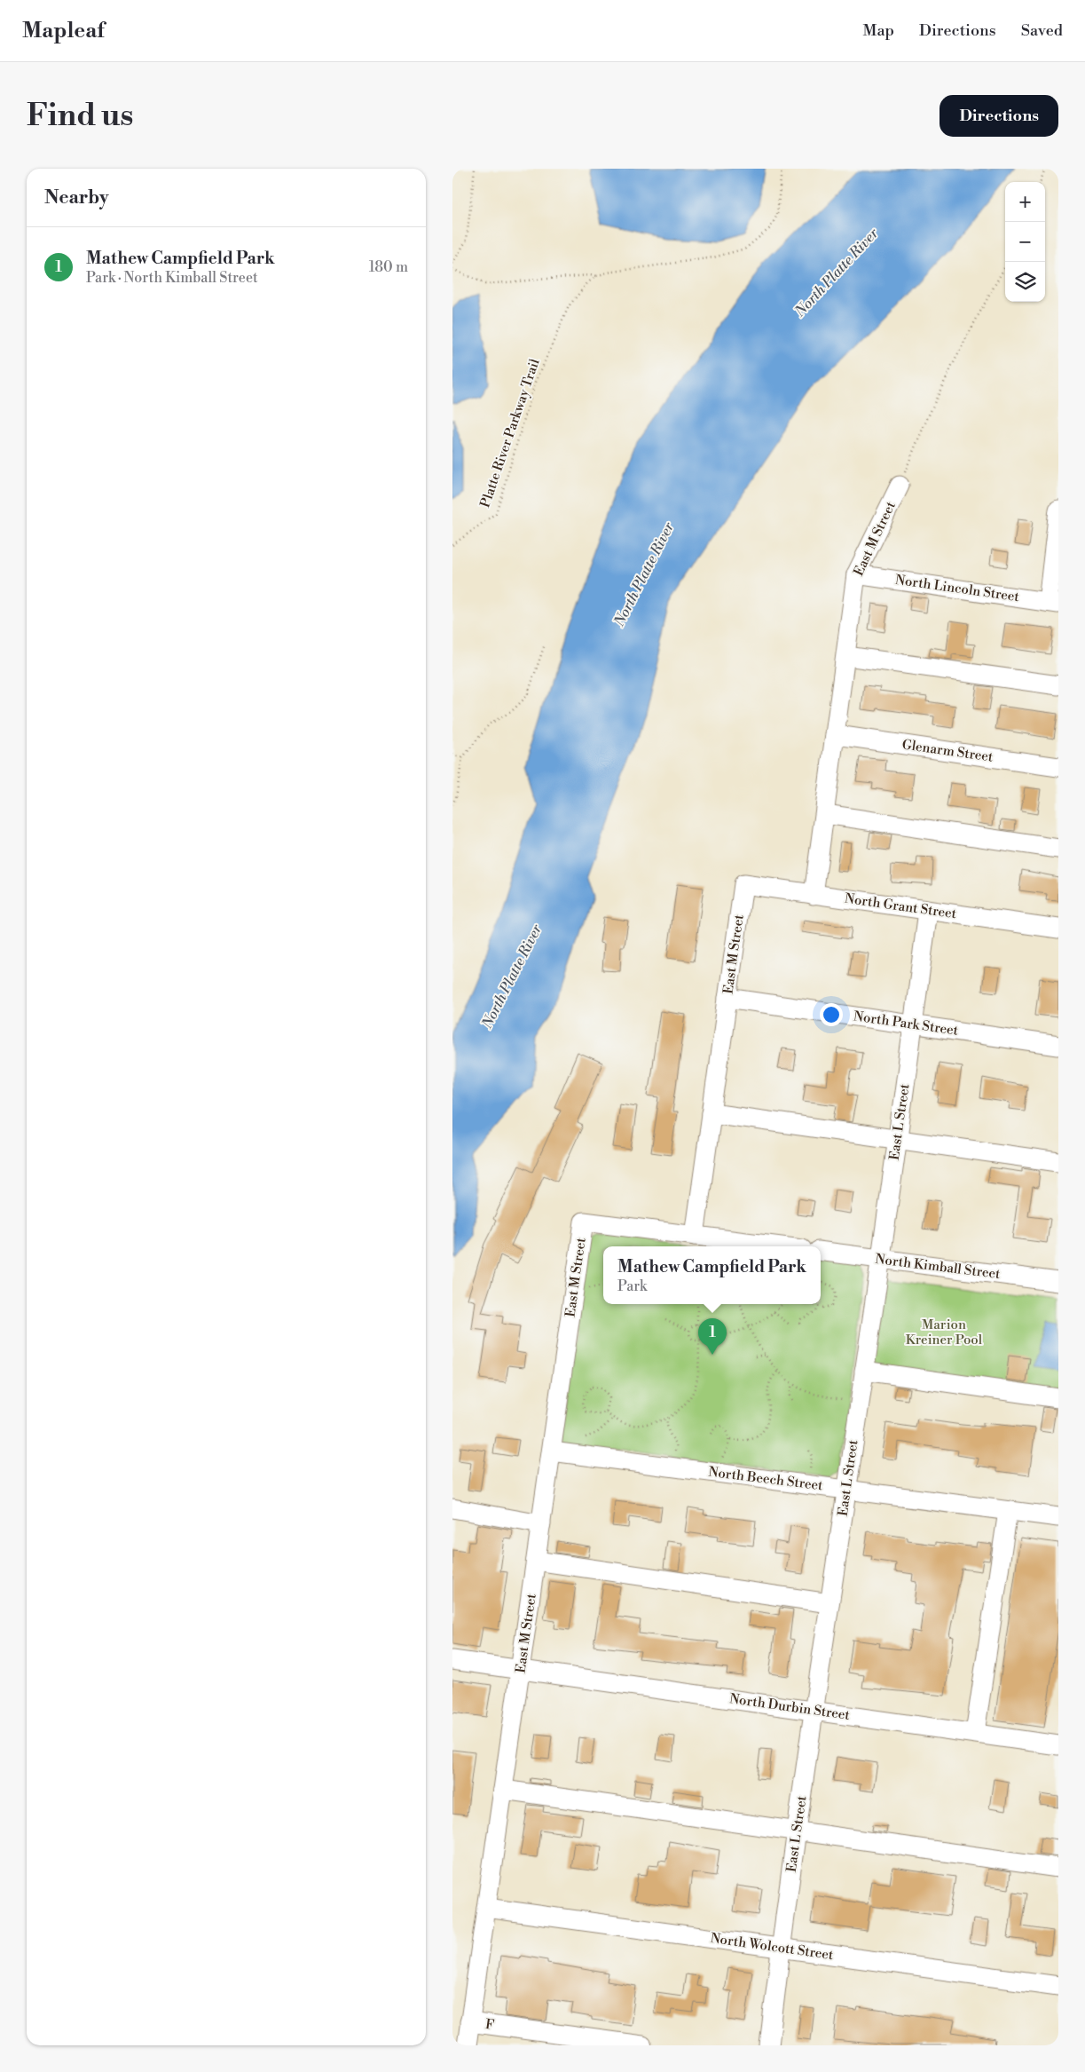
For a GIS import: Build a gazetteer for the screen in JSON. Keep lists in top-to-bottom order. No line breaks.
{"streets":{"street":["East M Street","North Lincoln Street","Glenarm Street","North Grant Street","North Park Street","East L Street","North Kimball Street","North Beech Street","North Durbin Street","North Wolcott Street","F"],"path":["Platte River Parkway Trail"]},"crossings":[["East M Street","North Lincoln Street"],["East M Street","Glenarm Street"],["East M Street","North Grant Street"],["East M Street","North Park Street"],["East M Street","North Beech Street"],["East M Street","North Durbin Street"],["East M Street","North Wolcott Street"],["East M Street","F"],["North Grant Street","East L Street"],["North Park Street","East L Street"],["East L Street","North Kimball Street"],["East L Street","North Beech Street"],["East L Street","North Durbin Street"],["East L Street","North Wolcott Street"]],"water":["North Platte River"],"parks":["Marion Kreiner Pool"],"page":{"header":"Mapleaf","nav":["Map","Directions","Saved"],"buttons":"Directions","title":"Find us","heading":"Nearby","map_buttons":["+","−"],"list":[{"mark":"1","name":"Mathew Campfield Park","note":"Park · North Kimball Street","value":"180 m"}],"popup":["Mathew Campfield Park","Park"],"pins":"1"}}
